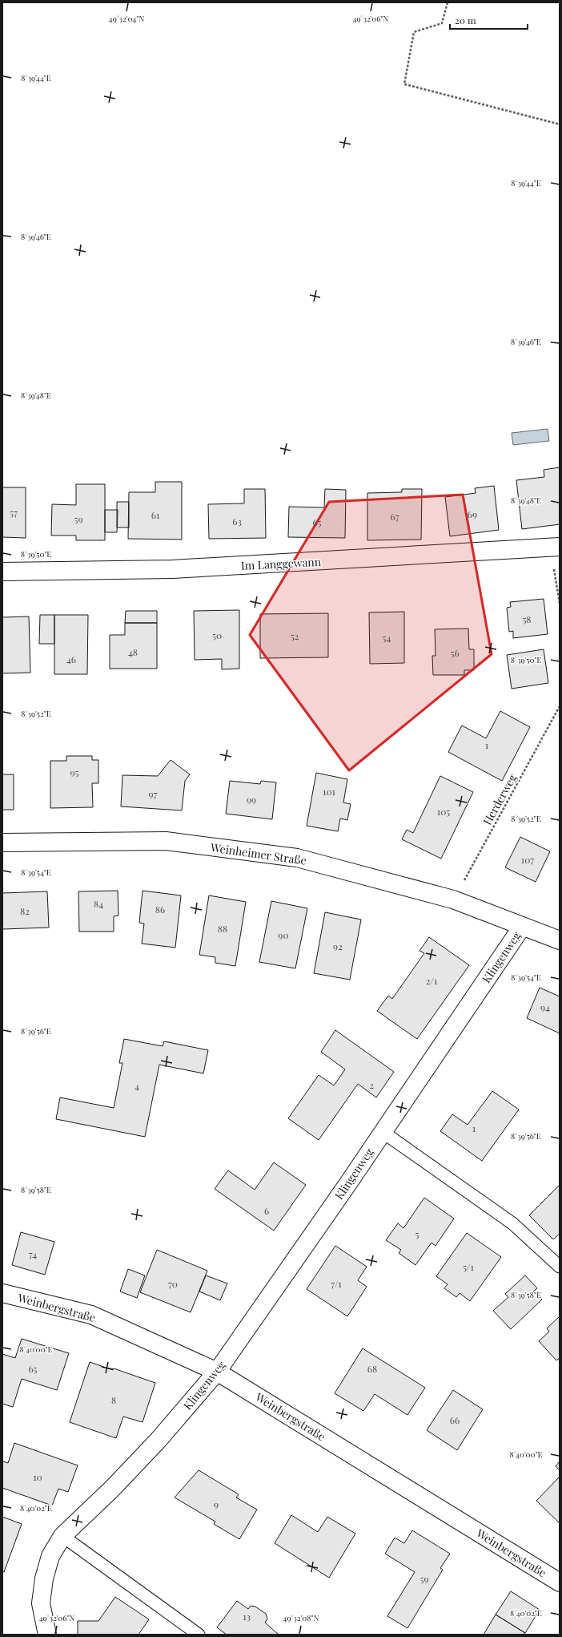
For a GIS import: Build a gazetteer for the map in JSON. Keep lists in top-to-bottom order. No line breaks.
{"streets":{"street":["Im Langgewann","Weinheimer Straße","Klingenweg","Weinbergstraße"],"path":["Herderweg"]},"crossings":[["Herderweg","Weinheimer Straße"],["Weinheimer Straße","Klingenweg"],["Klingenweg","Weinbergstraße"]],"house_numbers":["57","69","61","67","59","63","65","58","50","52","54","48","56","46","1","95","101","97","99","105","107","84","86","82","88","90","92","2/1","94","2","4","1","6","5","74","5/1","70","7/1","65","68","8","66","10","9","59","13"],"scale_bar":"20 m","coordinates":["49°32'04\"N","49°32'06\"N","8°39'44\"E","8°39'46\"E","8°39'48\"E","8°39'50\"E","8°39'52\"E","8°39'54\"E","8°39'56\"E","8°39'58\"E","8°40'00\"E","8°40'02\"E","49°32'08\"N"]}
